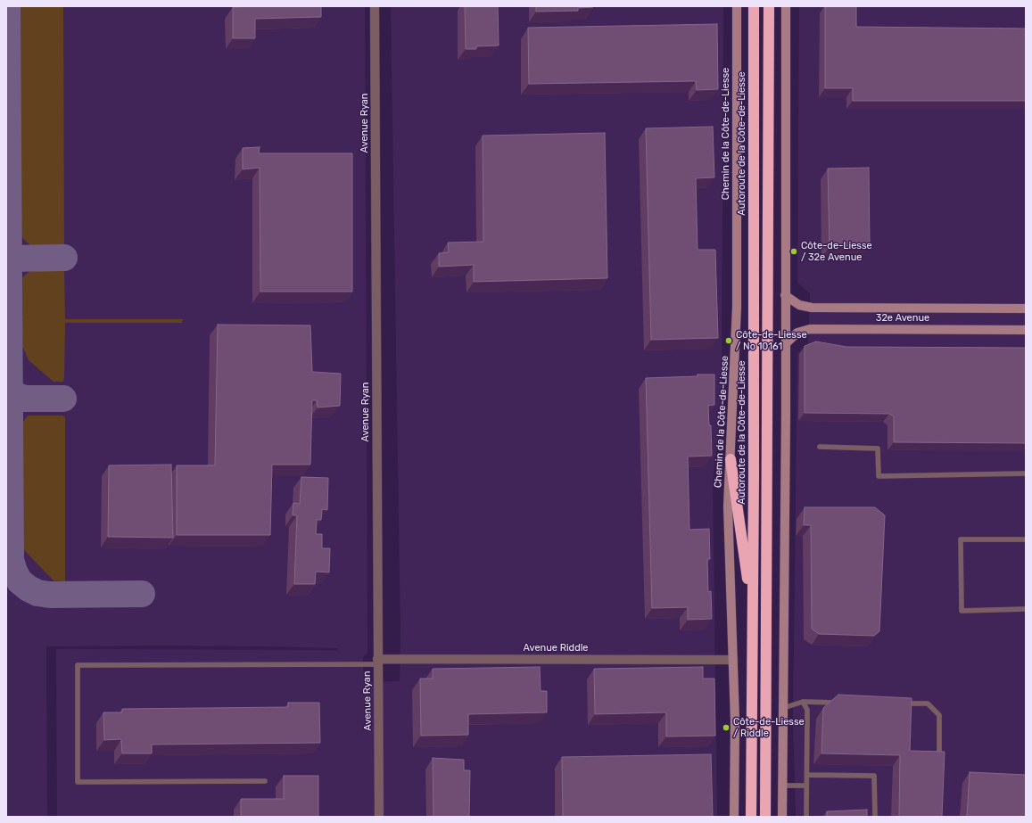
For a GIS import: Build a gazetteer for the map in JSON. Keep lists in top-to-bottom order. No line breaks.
{"streets":{"highway":["Autoroute de la Côte-de-Liesse"],"main road":["Chemin de la Côte-de-Liesse","32e Avenue"],"street":["Avenue Ryan","Avenue Riddle"]},"crossings":[["Avenue Ryan","Avenue Riddle"],["Chemin de la Côte-de-Liesse","Avenue Riddle"]],"places":["Côte-de-Liesse / 32e Avenue","Côte-de-Liesse / No 10161","Côte-de-Liesse / Riddle"]}
